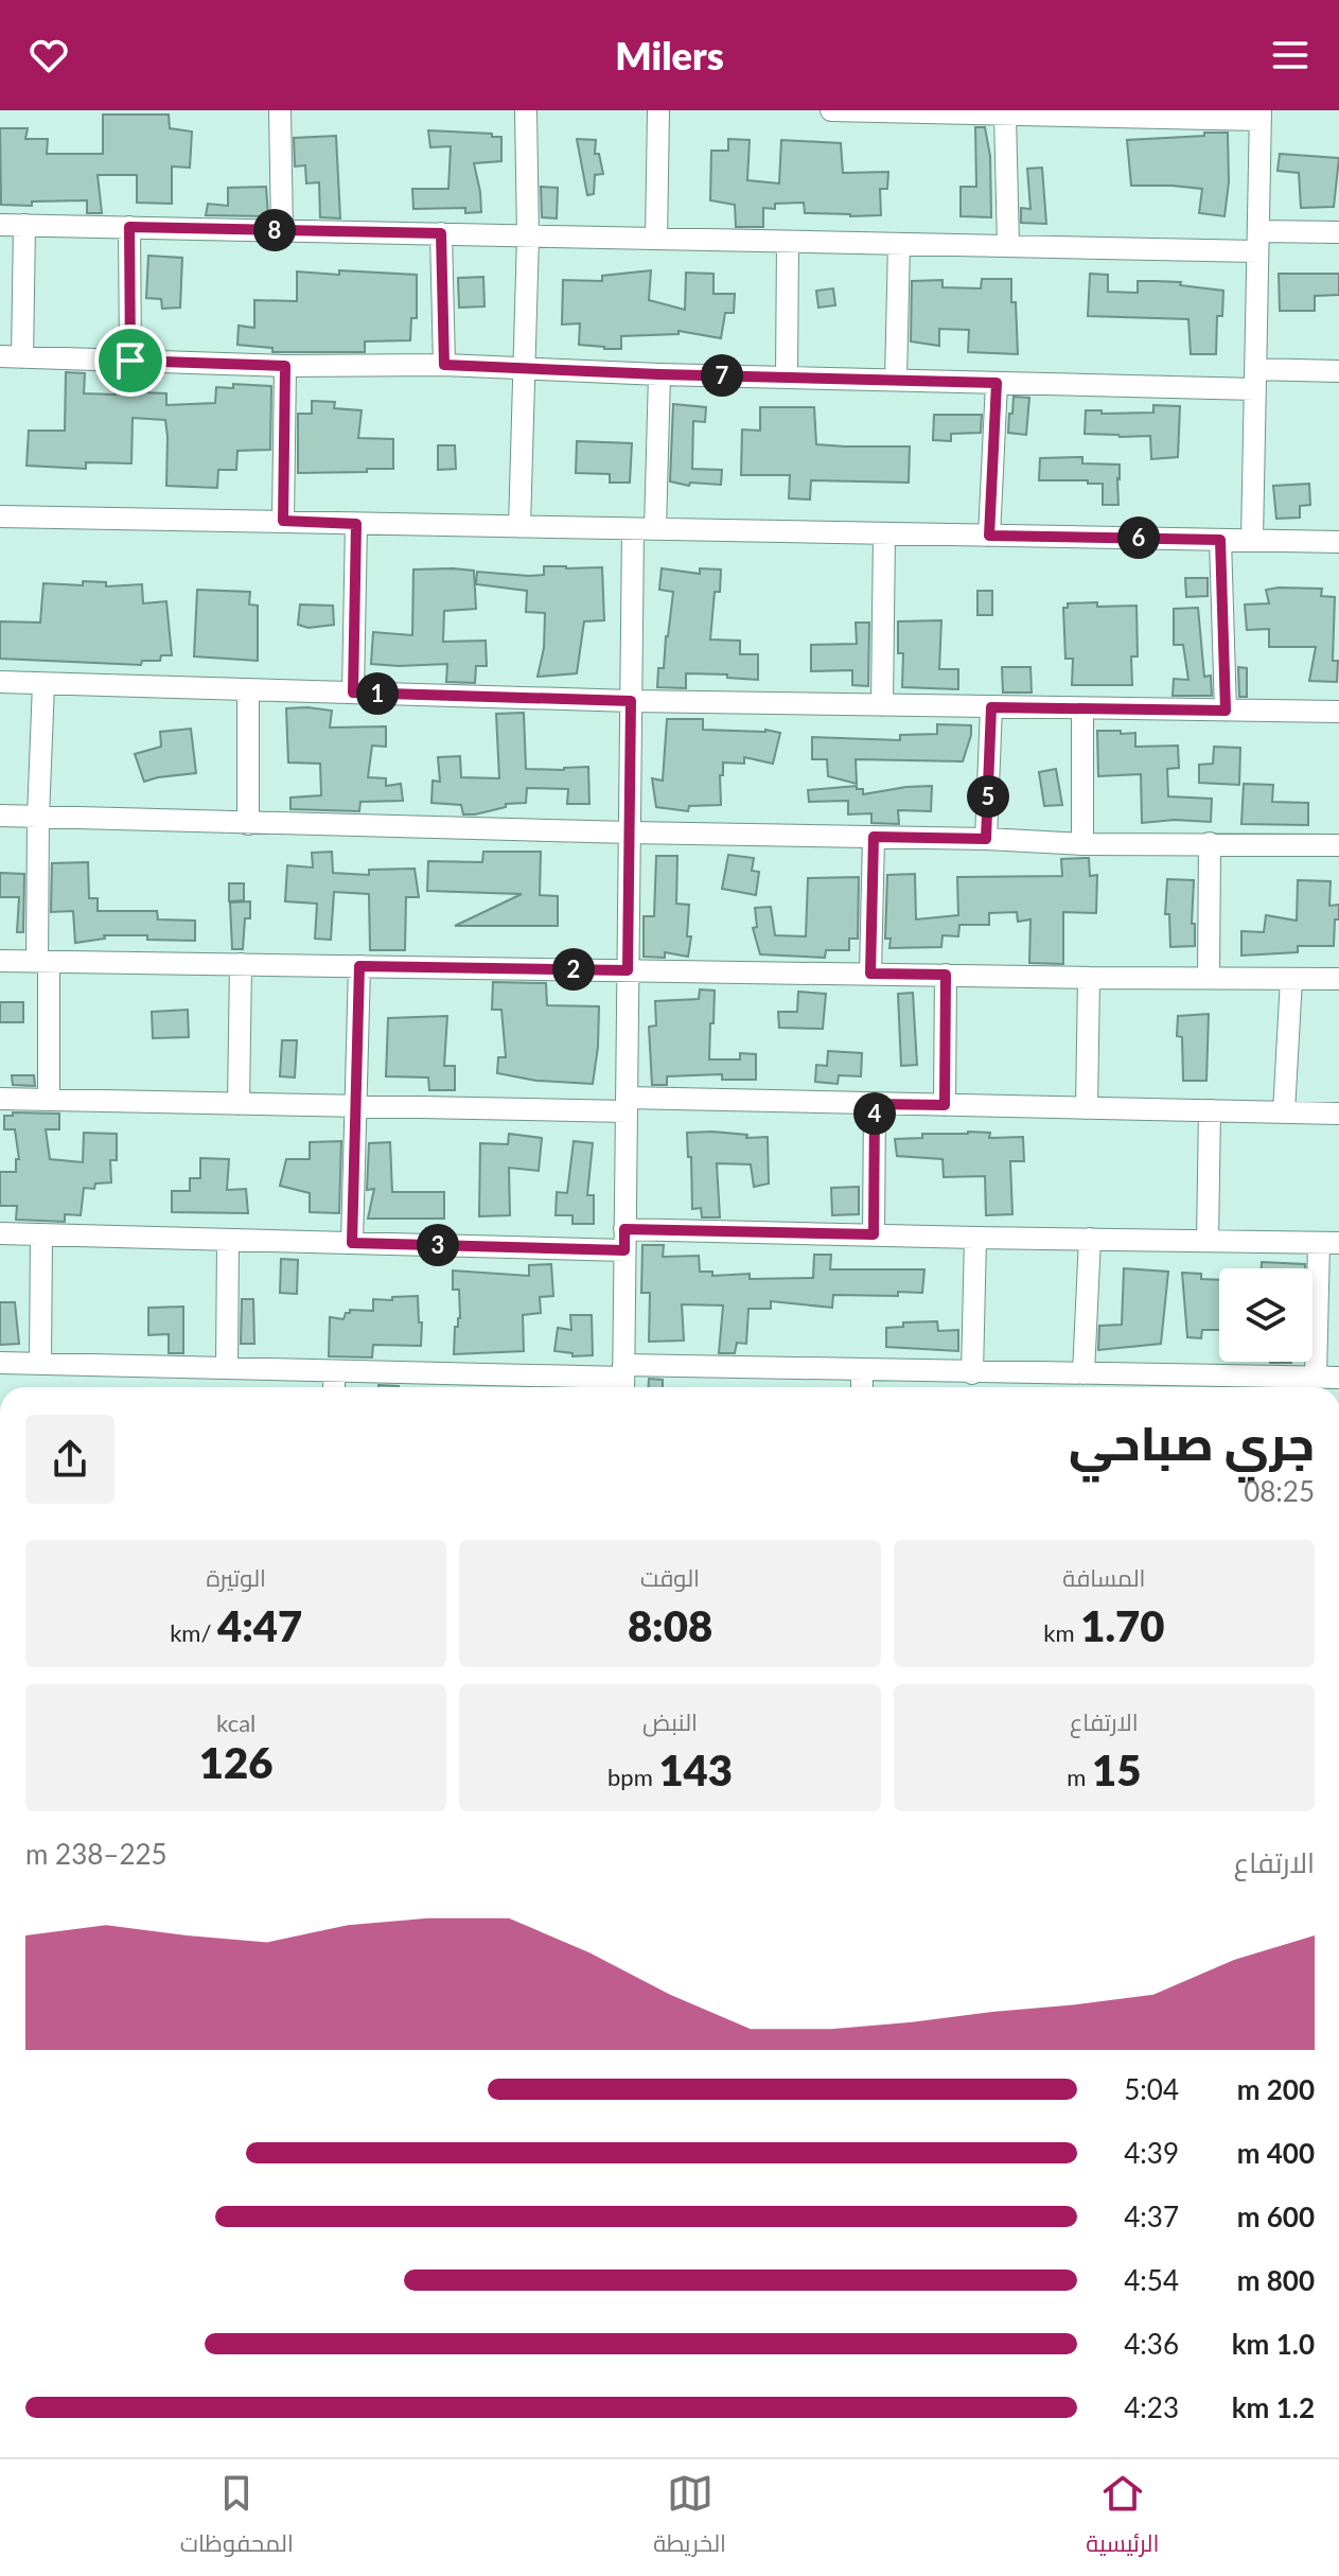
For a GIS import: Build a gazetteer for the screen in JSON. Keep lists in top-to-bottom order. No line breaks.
{"page":{"header":"Milers","pins":["8","7","6","1","5","2","4","3"],"heading":["جري صباحي","08:25"],"stats":[["المسافة","1.70 km"],["الوقت","8:08"],["الوتيرة","4:47 /km"],["الارتفاع","15 m"],["النبض","143 bpm"],["kcal","126"]],"chart":["الارتفاع","225–238 m"],"list":[{"name":"200 m","note":"5:04"},{"name":"400 m","note":"4:39"},{"name":"600 m","note":"4:37"},{"name":"800 m","note":"4:54"},{"name":"1.0 km","note":"4:36"},{"name":"1.2 km","note":"4:23"}],"tabs":["الرئيسية","الخريطة","المحفوظات"]}}
